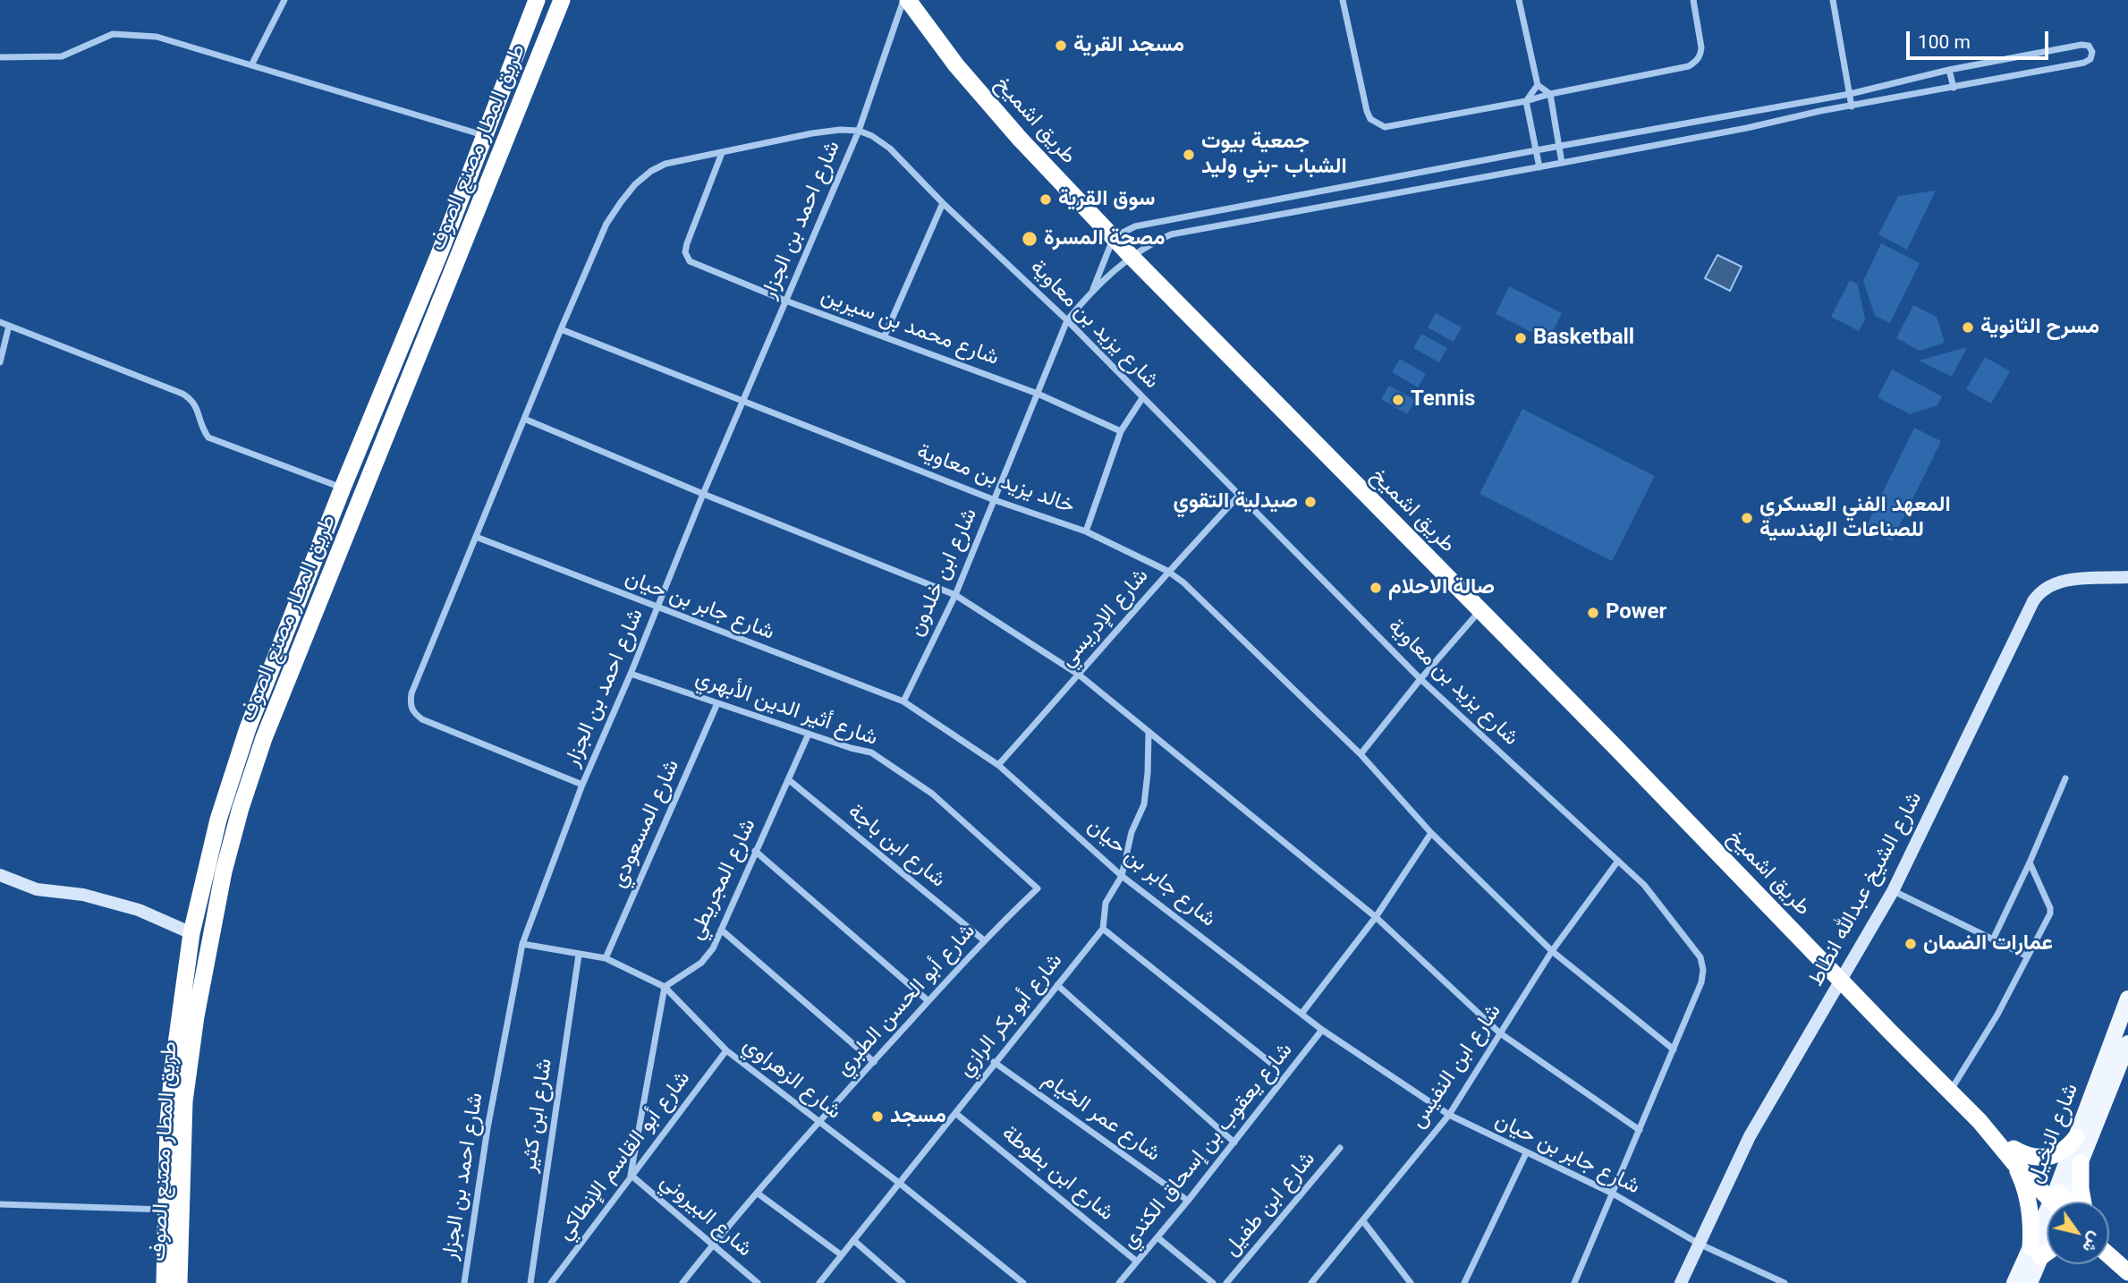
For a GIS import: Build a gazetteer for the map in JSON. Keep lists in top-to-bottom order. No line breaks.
{"streets":{"highway":["طريق اشميخ","طريق المطار مصنع الصوف"],"main road":["شارع الشيخ عبدالله انطاط","شارع النخيل"],"street":["شارع احمد بن الجزار","شارع يزيد بن معاوية","شارع محمد بن سيرين","خالد يزيد بن معاوية","شارع ابن خلدون","شارع جابر بن حيان","شارع الإدريسي","شارع أثير الدين الأبهري","شارع المسعودي","شارع ابن باجة","شارع المجريطي","شارع أبو الحسن الطبري","شارع أبو بكر الرازي","شارع ابن النفيس","شارع الزهراوي","شارع ابن كثير","شارع عمر الخيام","شارع يعقوب بن إسحاق الكندي","شارع أبو القاسم الإنطاكي","شارع ابن بطوطة","شارع ابن طفيل","شارع البيروني"]},"crossings":[["طريق اشميخ","شارع احمد بن الجزار"],["طريق اشميخ","شارع الشيخ عبدالله انطاط"],["شارع احمد بن الجزار","شارع يزيد بن معاوية"],["شارع احمد بن الجزار","شارع محمد بن سيرين"],["شارع احمد بن الجزار","خالد يزيد بن معاوية"],["شارع احمد بن الجزار","شارع جابر بن حيان"],["شارع احمد بن الجزار","شارع أثير الدين الأبهري"],["شارع احمد بن الجزار","شارع الزهراوي"],["شارع يزيد بن معاوية","خالد يزيد بن معاوية"],["شارع يزيد بن معاوية","شارع ابن خلدون"],["شارع يزيد بن معاوية","شارع جابر بن حيان"],["شارع يزيد بن معاوية","شارع الإدريسي"],["شارع يزيد بن معاوية","شارع ابن النفيس"],["شارع محمد بن سيرين","شارع ابن خلدون"],["خالد يزيد بن معاوية","شارع ابن خلدون"],["خالد يزيد بن معاوية","شارع الإدريسي"],["خالد يزيد بن معاوية","شارع ابن النفيس"],["شارع ابن خلدون","شارع جابر بن حيان"],["شارع جابر بن حيان","شارع الإدريسي"],["شارع جابر بن حيان","شارع الشيخ عبدالله انطاط"],["شارع جابر بن حيان","شارع أبو بكر الرازي"],["شارع جابر بن حيان","شارع ابن النفيس"],["شارع جابر بن حيان","شارع يعقوب بن إسحاق الكندي"],["شارع أثير الدين الأبهري","شارع المسعودي"],["شارع أثير الدين الأبهري","شارع المجريطي"],["شارع أثير الدين الأبهري","شارع أبو الحسن الطبري"],["شارع المسعودي","شارع الزهراوي"],["شارع ابن باجة","شارع المجريطي"],["شارع ابن باجة","شارع أبو الحسن الطبري"],["شارع المجريطي","شارع الزهراوي"],["شارع أبو الحسن الطبري","شارع الزهراوي"],["شارع أبو الحسن الطبري","شارع البيروني"],["شارع أبو بكر الرازي","شارع الزهراوي"],["شارع أبو بكر الرازي","شارع عمر الخيام"],["شارع أبو بكر الرازي","شارع ابن بطوطة"],["شارع الزهراوي","شارع ابن كثير"],["شارع الزهراوي","شارع أبو القاسم الإنطاكي"],["شارع عمر الخيام","شارع يعقوب بن إسحاق الكندي"],["شارع يعقوب بن إسحاق الكندي","شارع ابن بطوطة"],["شارع أبو القاسم الإنطاكي","شارع البيروني"]],"places":["مسجد القرية","جمعية بيوت الشباب -بني وليد","سوق القرية","مصحة المسرة","مسرح الثانوية","Basketball","Tennis","صيدلية التقوي","المعهد الفني العسكري للصناعات الهندسية","صالة الاحلام","Power","عمارات الضمان","مسجد"],"scale_bar":"100 m","north":"bottom right"}
